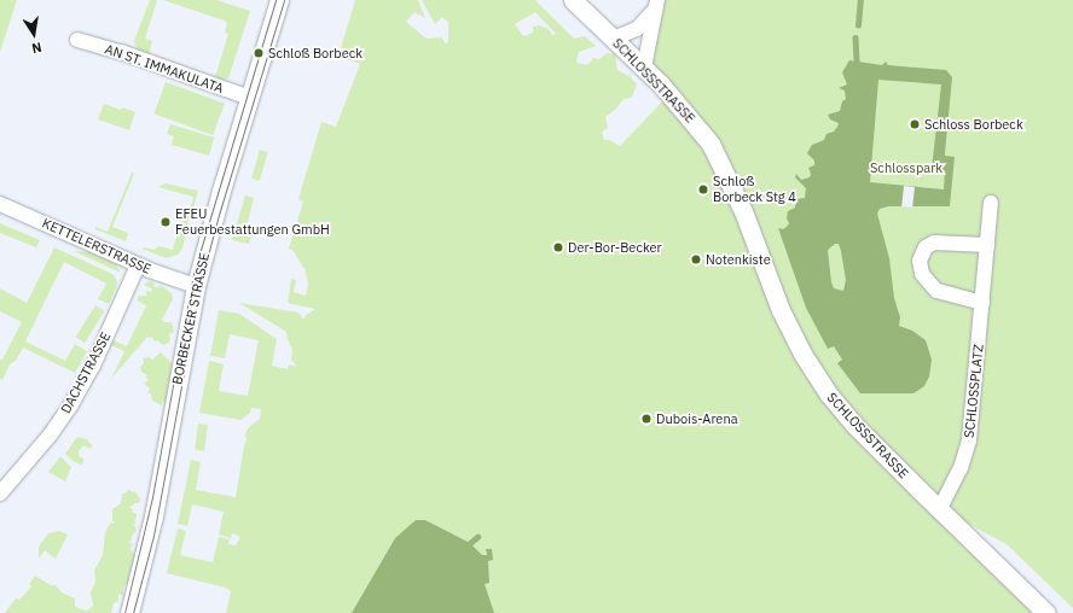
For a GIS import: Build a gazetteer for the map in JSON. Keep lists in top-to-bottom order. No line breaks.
{"streets":{"street":["AN ST. IMMAKULATA","SCHLOSSSTRASSE","KETTELERSTRASSE","BORBECKER STRASSE","DACHSTRASSE","SCHLOSSPLATZ"]},"crossings":[["AN ST. IMMAKULATA","BORBECKER STRASSE"],["SCHLOSSSTRASSE","SCHLOSSPLATZ"],["KETTELERSTRASSE","BORBECKER STRASSE"],["KETTELERSTRASSE","DACHSTRASSE"]],"parks":["Schlosspark"],"places":["Schloß Borbeck","Schloss Borbeck","Schloß Borbeck Stg 4","EFEU Feuerbestattungen GmbH","Der-Bor-Becker","Notenkiste","Dubois-Arena"],"north":"bottom"}
